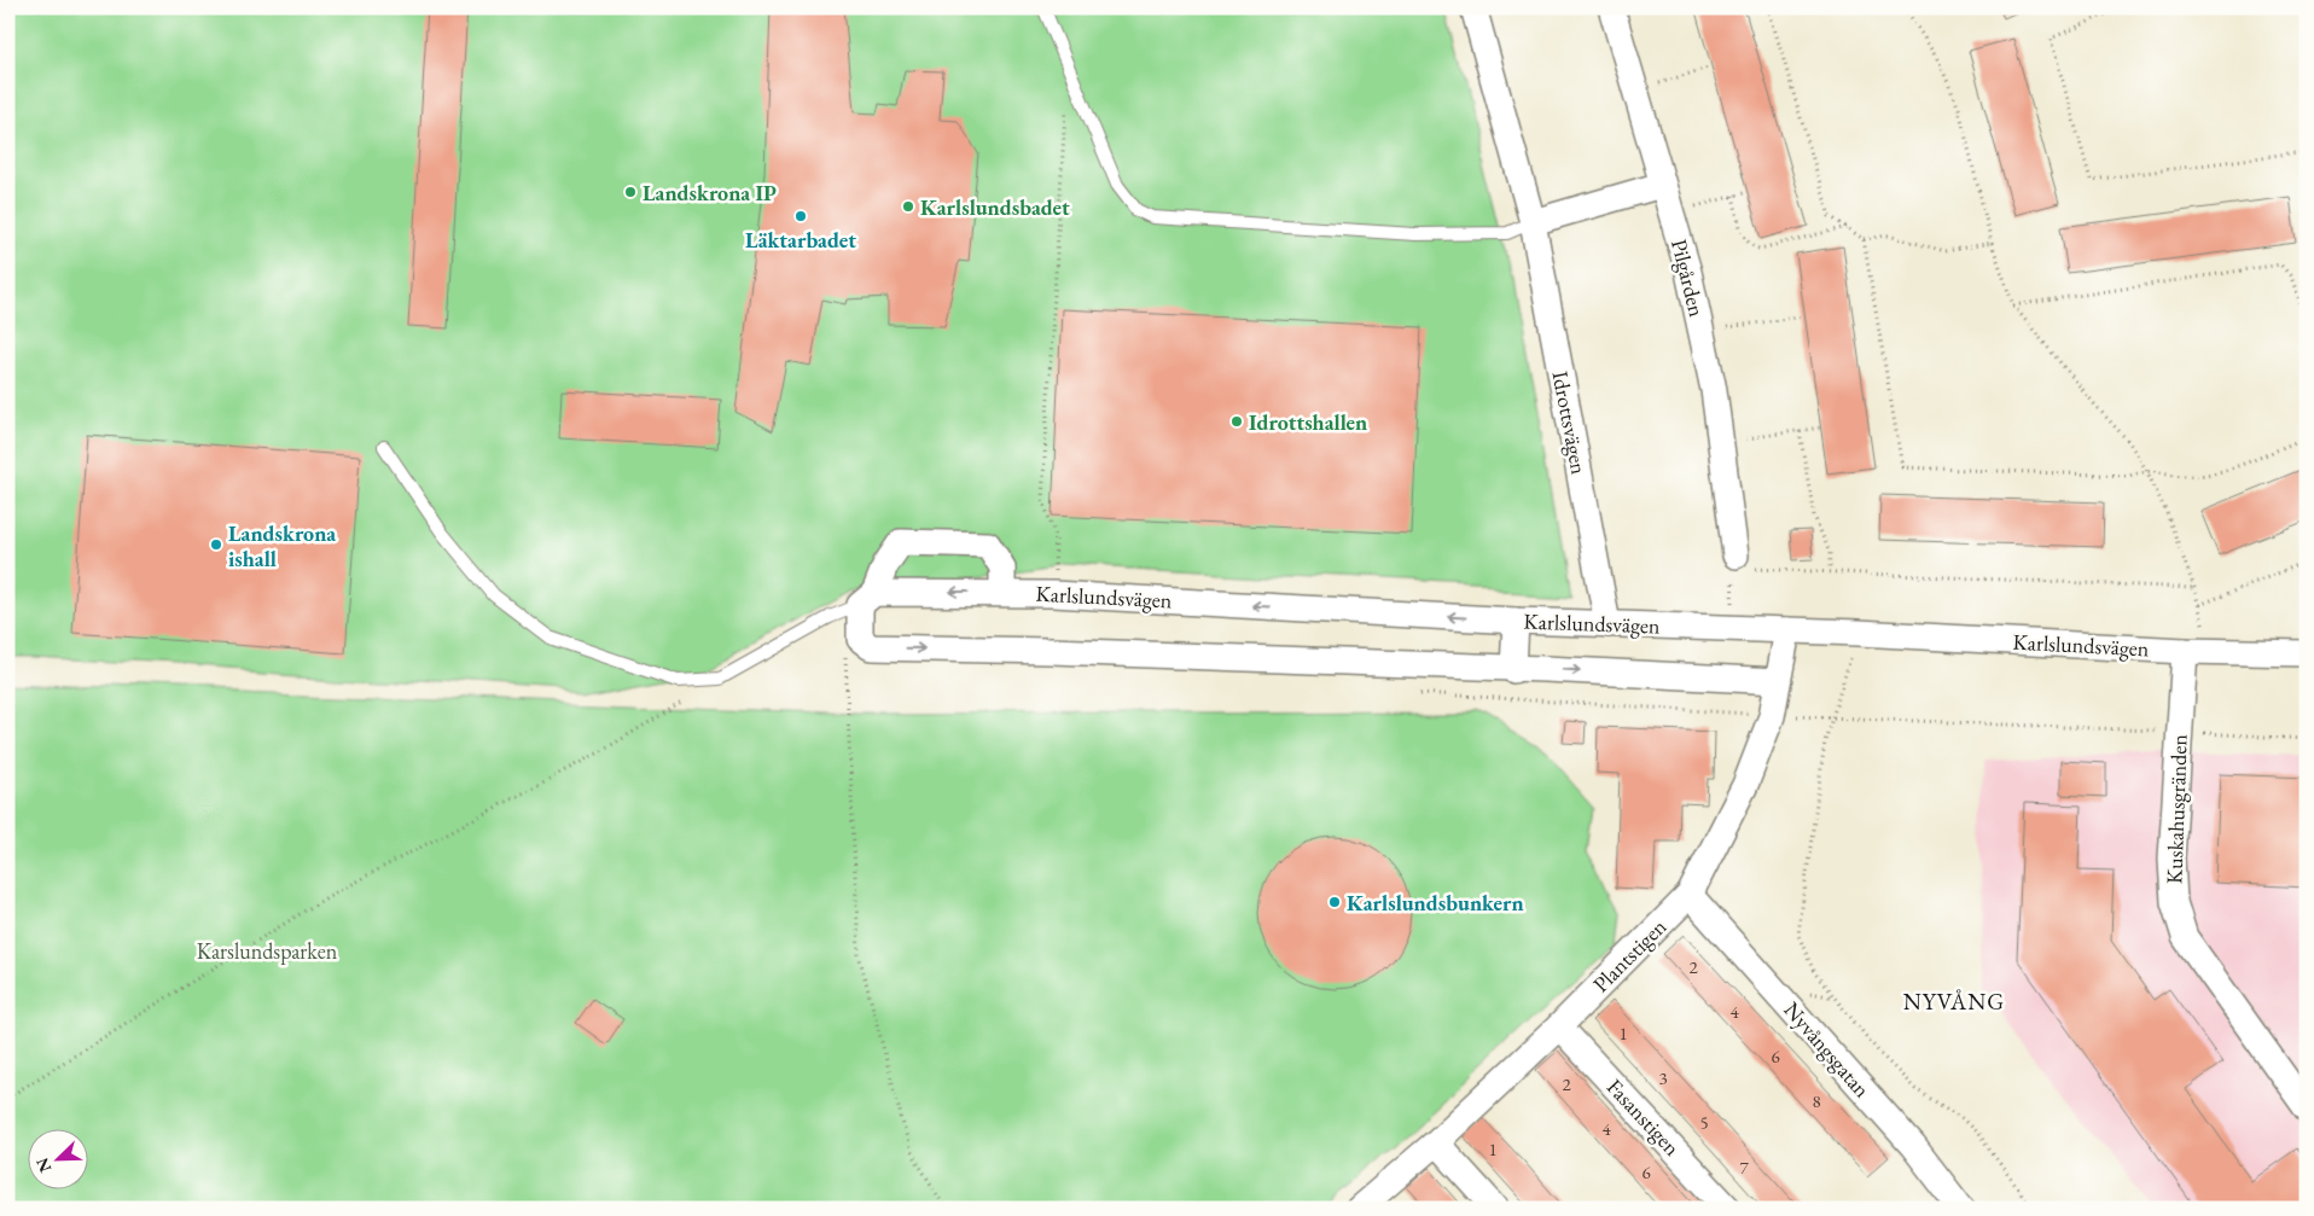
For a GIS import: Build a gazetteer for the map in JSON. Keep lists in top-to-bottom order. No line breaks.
{"streets":{"street":["Pilgården","Idrottsvägen","Karlslundsvägen","Kuskahusgränden","Plantstigen","Nyvångsgatan","Fasanstigen"]},"crossings":[["Idrottsvägen","Karlslundsvägen"],["Karlslundsvägen","Kuskahusgränden"],["Karlslundsvägen","Plantstigen"],["Plantstigen","Nyvångsgatan"],["Plantstigen","Fasanstigen"]],"districts":["NYVÅNG"],"parks":["Karslundsparken"],"places":["Landskrona IP","Karlslundsbadet","Läktarbadet","Idrottshallen","Landskrona ishall","Karlslundsbunkern"],"house_numbers":["2","4","1","6","3","2","8","5","4","1","7","6"],"north":"bottom left"}
